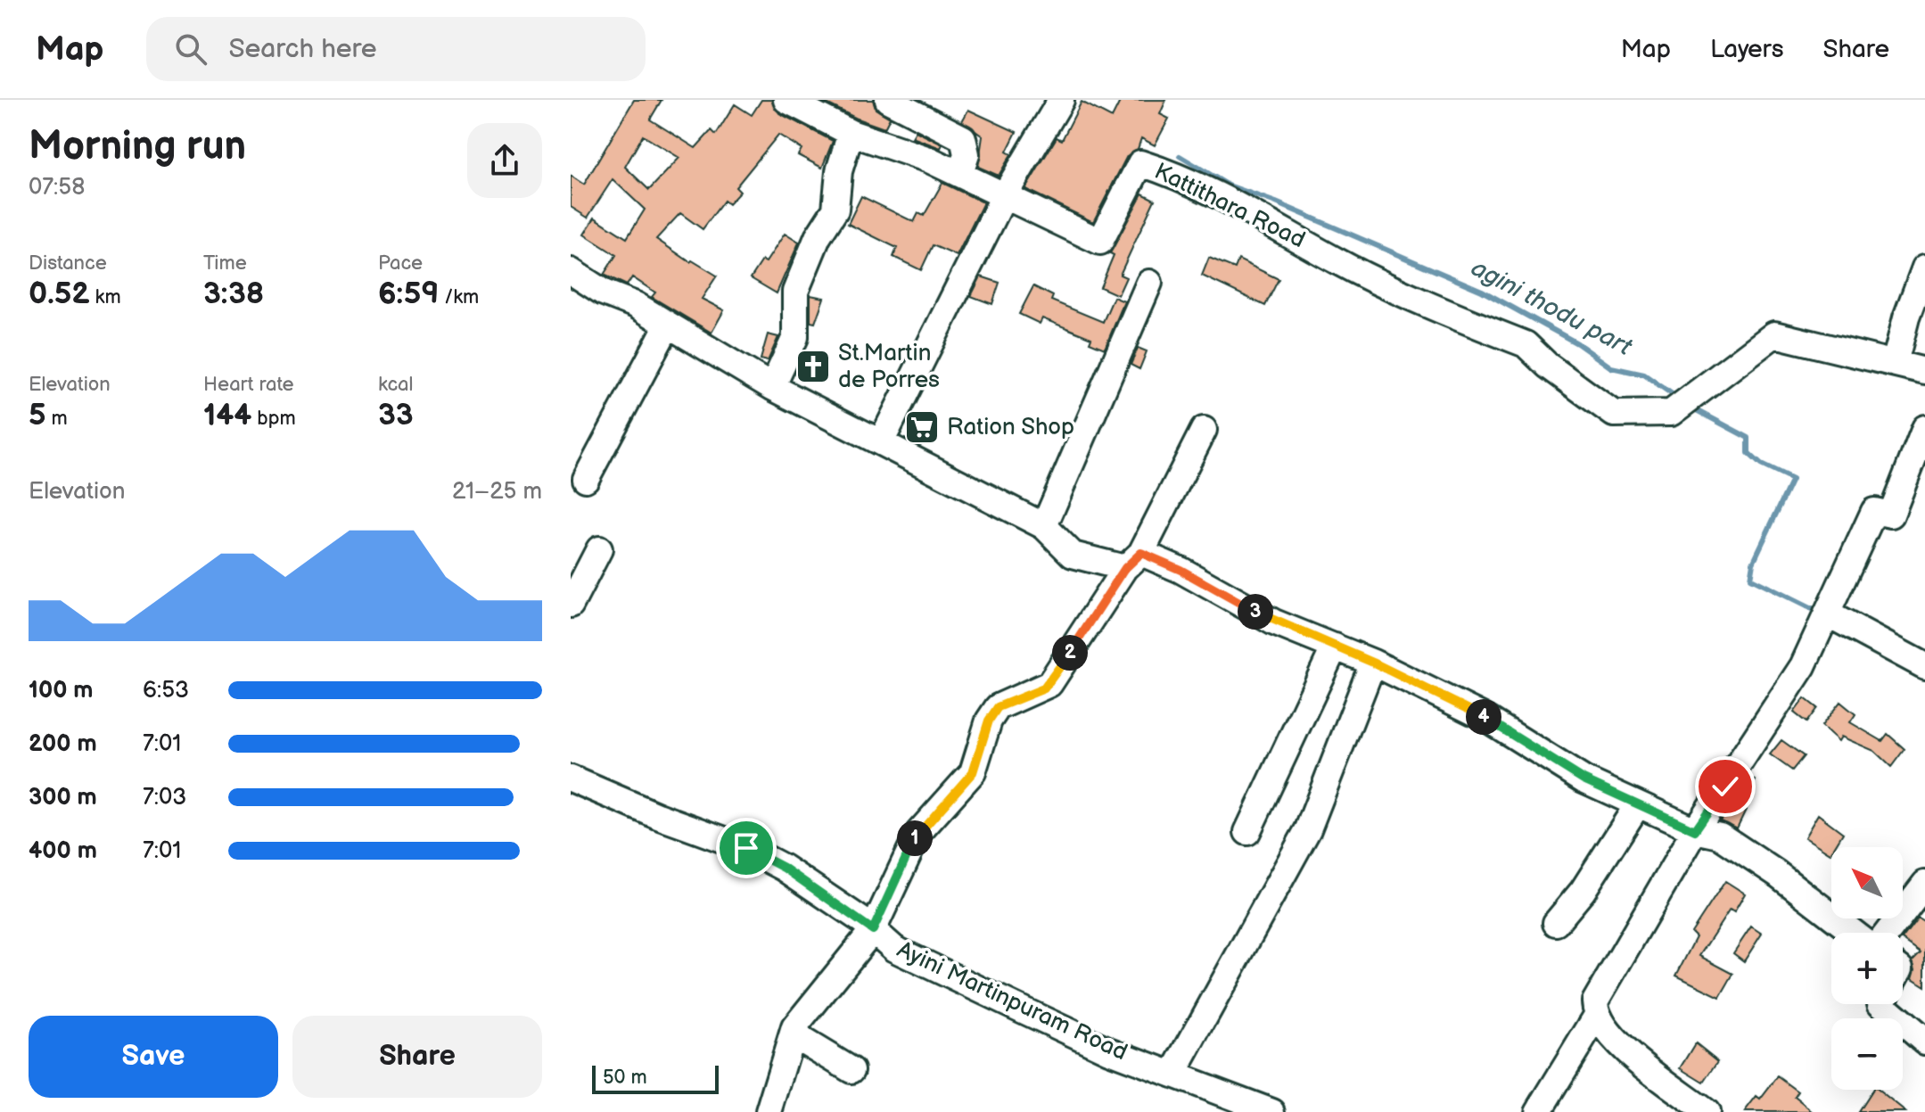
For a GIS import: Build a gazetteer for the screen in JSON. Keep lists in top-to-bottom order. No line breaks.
{"streets":{"street":["Kattithara Road","Ayini Martinpuram Road"]},"water":["agini thodu part"],"places":{"church":["St.Martin de Porres"],"supermarket":["Ration Shop"]},"scale_bar":"50 m","north":"top left","page":{"header":"Map","search":"Search here","nav":["Map","Layers","Share"],"heading":["Morning run","07:58"],"stats":[["Distance","0.52 km"],["Time","3:38"],["Pace","6:59 /km"],["Elevation","5 m"],["Heart rate","144 bpm"],["kcal","33"]],"chart":["Elevation","21–25 m"],"pins":["3","2","4","1"],"list":[{"name":"100 m","note":"6:53"},{"name":"200 m","note":"7:01"},{"name":"300 m","note":"7:03"},{"name":"400 m","note":"7:01"}],"map_buttons":["+","−"],"buttons":["Save","Share"],"scale":"50 m"}}
